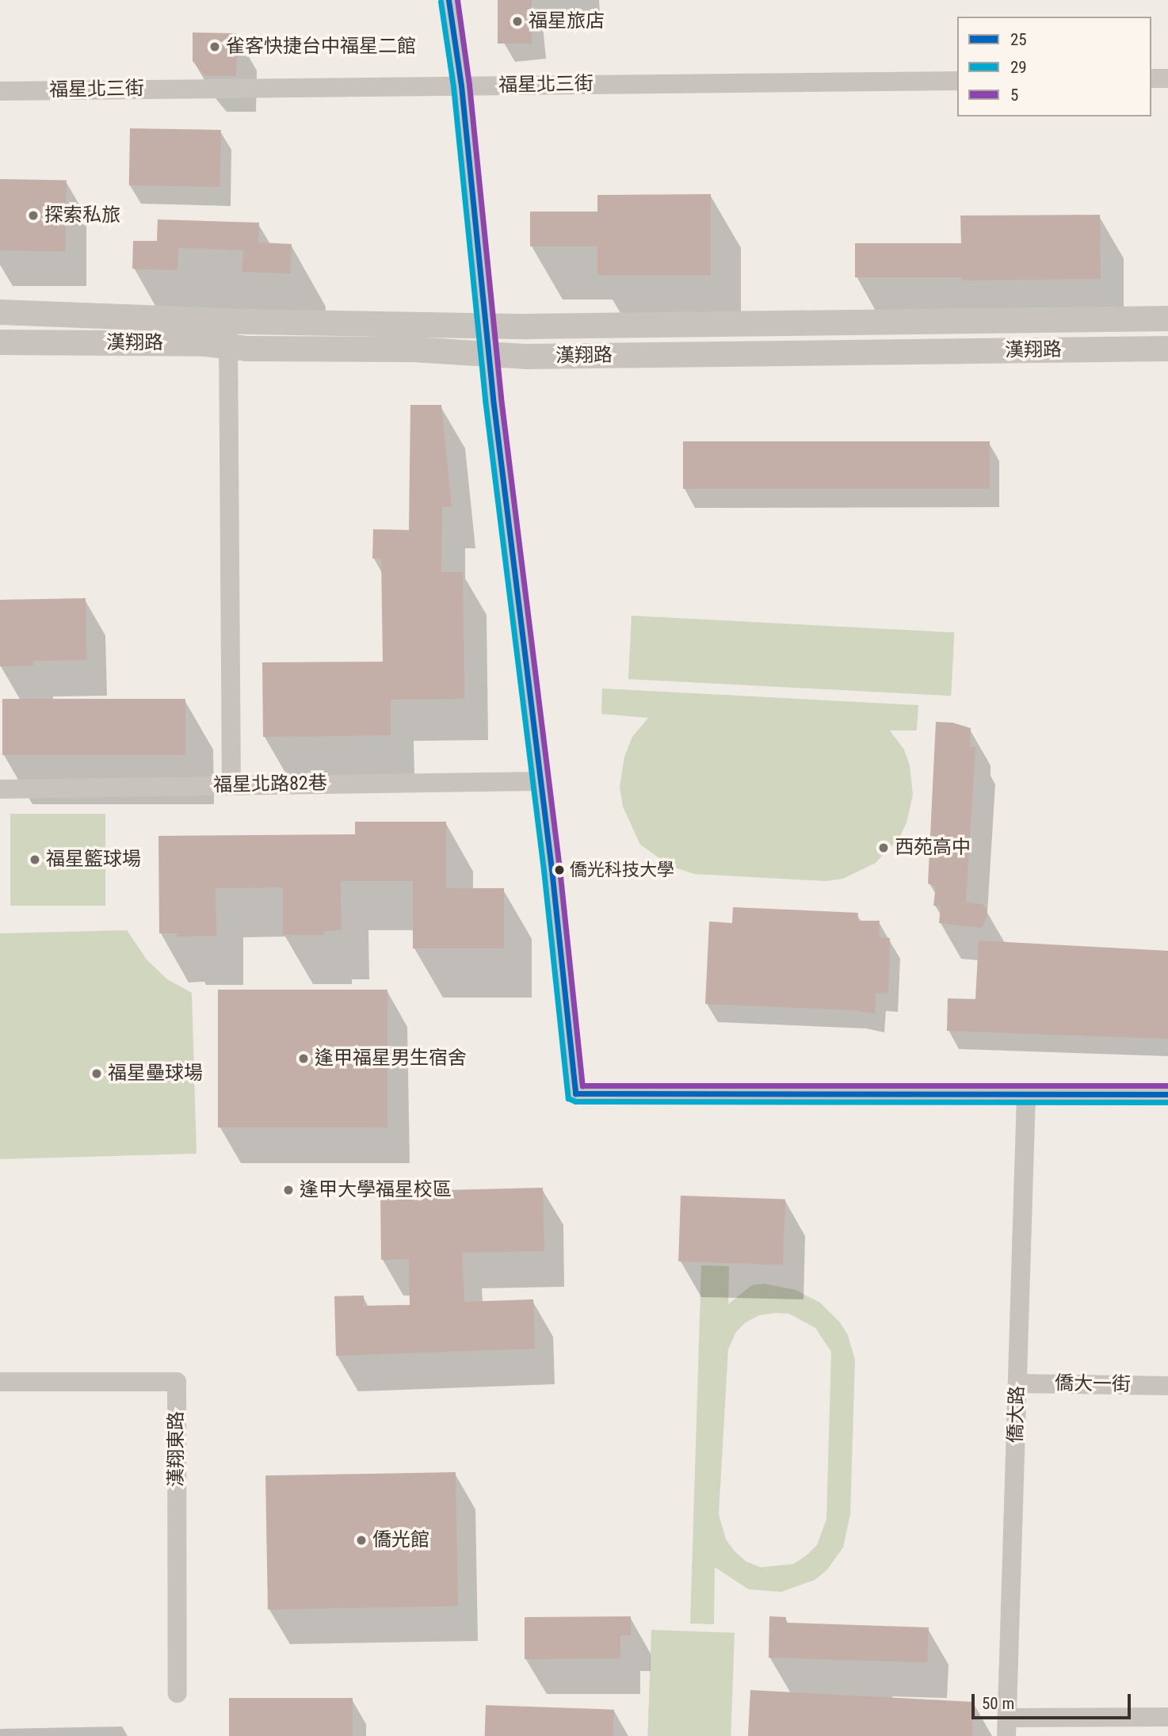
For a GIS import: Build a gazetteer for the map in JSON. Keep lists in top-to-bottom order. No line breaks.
{"streets":{"street":["福星北三街","漢翔路","福星北路82巷","僑大一街","僑大路","漢翔東路"]},"crossings":[["僑大一街","僑大路"]],"places":["福星旅店","雀客快捷台中福星二館","探索私旅","西苑高中","福星籃球場","僑光科技大學","逢甲福星男生宿舍","福星壘球場","逢甲大學福星校區","僑光館"],"lines":["transit line 25","transit line 5","transit line 29"],"legend":["25","29","5"],"scale_bar":"50 m"}
